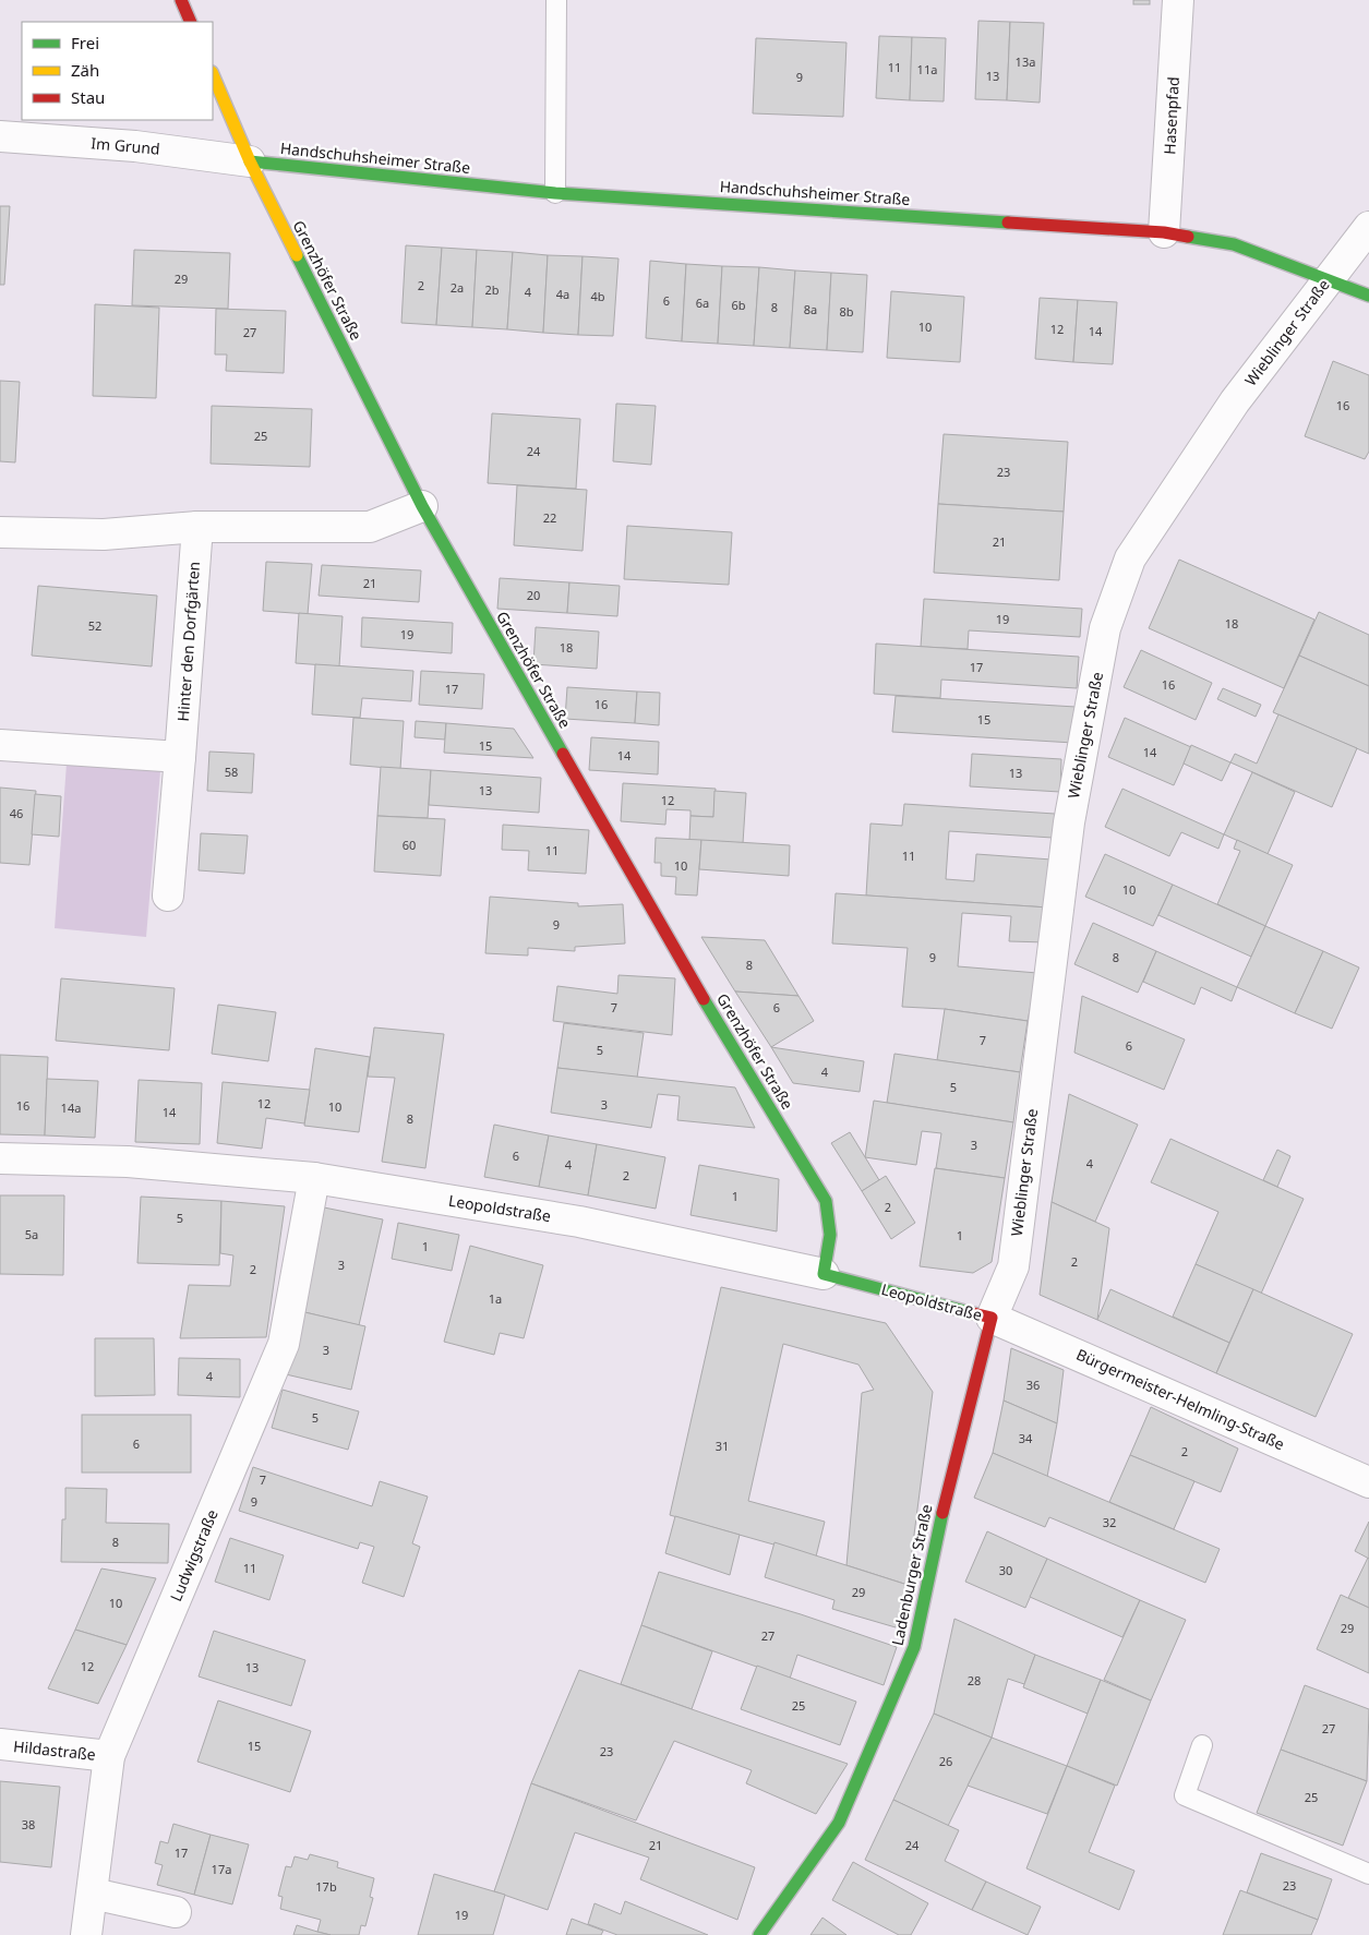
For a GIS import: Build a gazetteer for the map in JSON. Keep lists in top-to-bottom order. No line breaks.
{"streets":{"street":["Hasenpfad","Im Grund","Handschuhsheimer Straße","Grenzhöfer Straße","Wieblinger Straße","Hinter den Dorfgärten","Leopoldstraße","Bürgermeister-Helmling-Straße","Ludwigstraße","Ladenburger Straße","Hildastraße"]},"crossings":[["Hasenpfad","Handschuhsheimer Straße"],["Im Grund","Handschuhsheimer Straße"],["Im Grund","Grenzhöfer Straße"],["Handschuhsheimer Straße","Grenzhöfer Straße"],["Handschuhsheimer Straße","Wieblinger Straße"],["Grenzhöfer Straße","Leopoldstraße"],["Wieblinger Straße","Leopoldstraße"],["Wieblinger Straße","Bürgermeister-Helmling-Straße"],["Wieblinger Straße","Ladenburger Straße"],["Leopoldstraße","Bürgermeister-Helmling-Straße"],["Leopoldstraße","Ludwigstraße"],["Leopoldstraße","Ladenburger Straße"],["Bürgermeister-Helmling-Straße","Ladenburger Straße"],["Ludwigstraße","Hildastraße"]],"house_numbers":["13a","11","11a","13","9","29","2","2a","2b","4","4a","4b","6","6a","6b","8","8a","8b","10","12","14","27","16","25","24","23","22","21","21","20","19","18","52","19","18","17","16","17","16","15","15","14","14","58","13","13","12","46","60","11","11","10","10","9","9","8","8","7","6","7","6","5","4","5","12","3","16","10","14a","14","8","3","6","4","4","2","1","2","5","5a","1","1","2","3","2","1a","3","4","36","5","34","6","31","2","7","9","32","8","11","30","29","10","29","27","12","13","28","25","27","15","23","26","25","38","21","24","17","17a","23","17b","19"],"legend":["Frei","Zäh","Stau"]}
